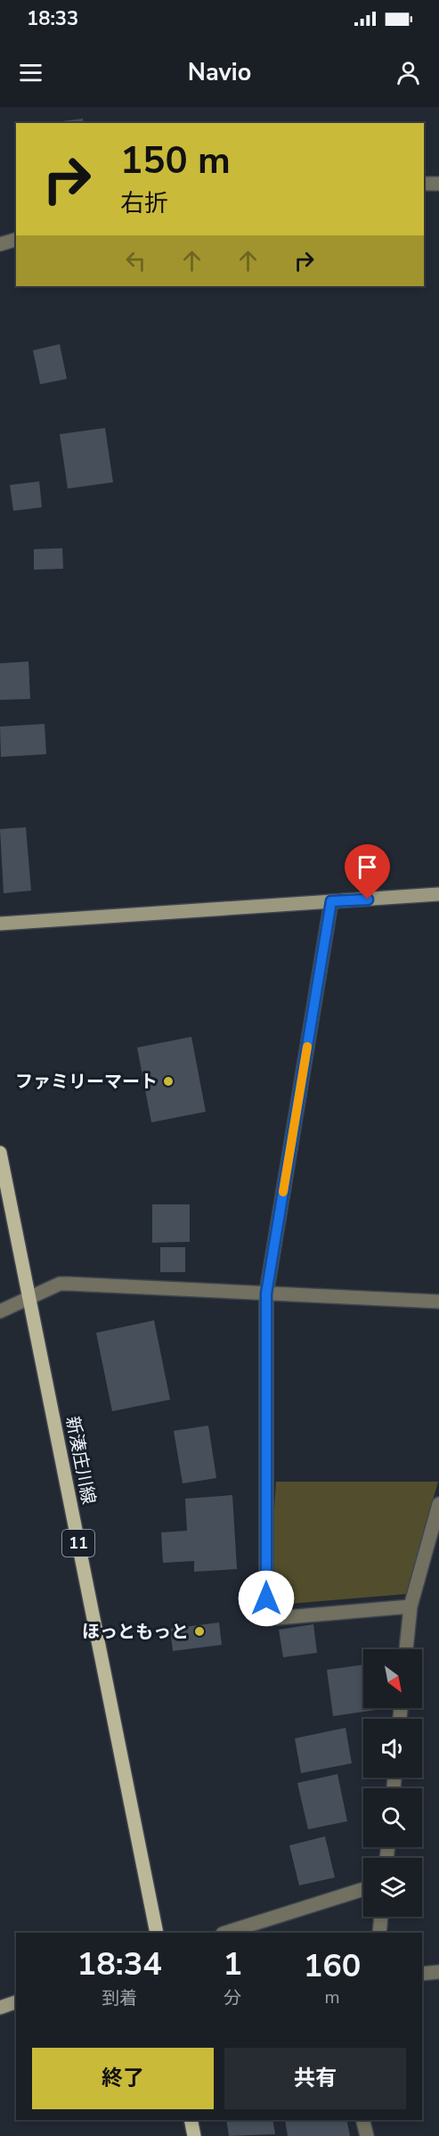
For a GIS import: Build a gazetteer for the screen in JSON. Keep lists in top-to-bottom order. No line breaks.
{"streets":{"main road":["新湊庄川線","11"]},"places":["ファミリーマート","ほっともっと"],"north":"bottom right","page":{"status":"18:33","header":"Navio","turn":["150 m","右折"],"eta":["18:34","到着","1","分","160","m"],"buttons":["終了","共有"]}}
